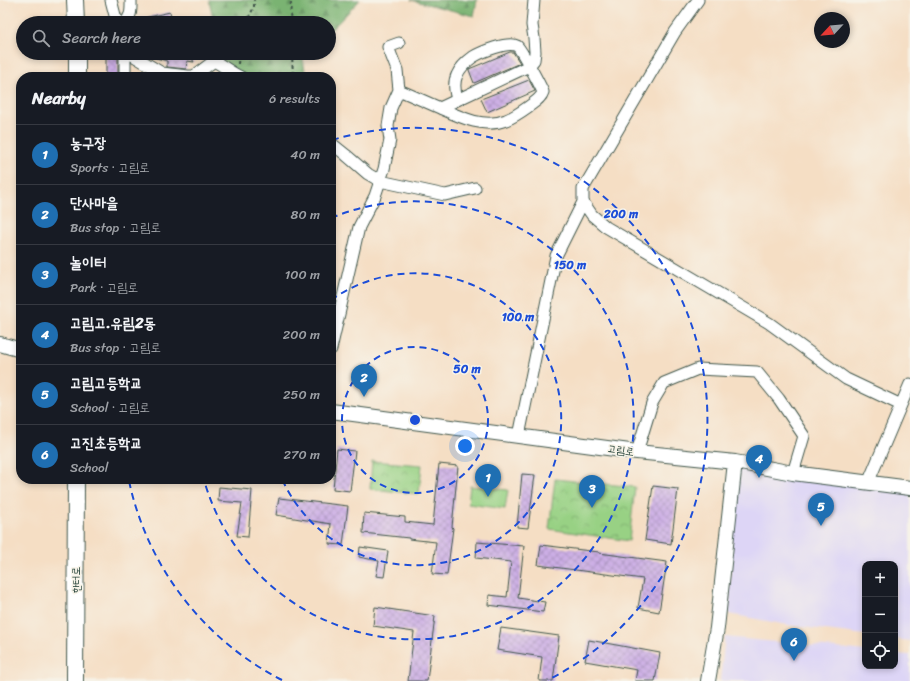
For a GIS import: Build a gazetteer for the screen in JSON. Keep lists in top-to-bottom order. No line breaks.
{"streets":{"main road":["한터로"],"street":["고림로"]},"north":"bottom left","page":{"search":"Search here","heading":["Nearby","6 results"],"list":[{"mark":"1","name":"농구장","note":"Sports · 고림로","value":"40 m"},{"mark":"2","name":"단사마을","note":"Bus stop · 고림로","value":"80 m"},{"mark":"3","name":"놀이터","note":"Park · 고림로","value":"100 m"},{"mark":"4","name":"고림고.유림2동","note":"Bus stop · 고림로","value":"200 m"},{"mark":"5","name":"고림고등학교","note":"School · 고림로","value":"250 m"},{"mark":"6","name":"고진초등학교","note":"School","value":"270 m"}],"pins":["2","4","1","3","5","6"],"map_buttons":["+","−"]},"rings":["200 m","150 m","100 m","50 m"]}
